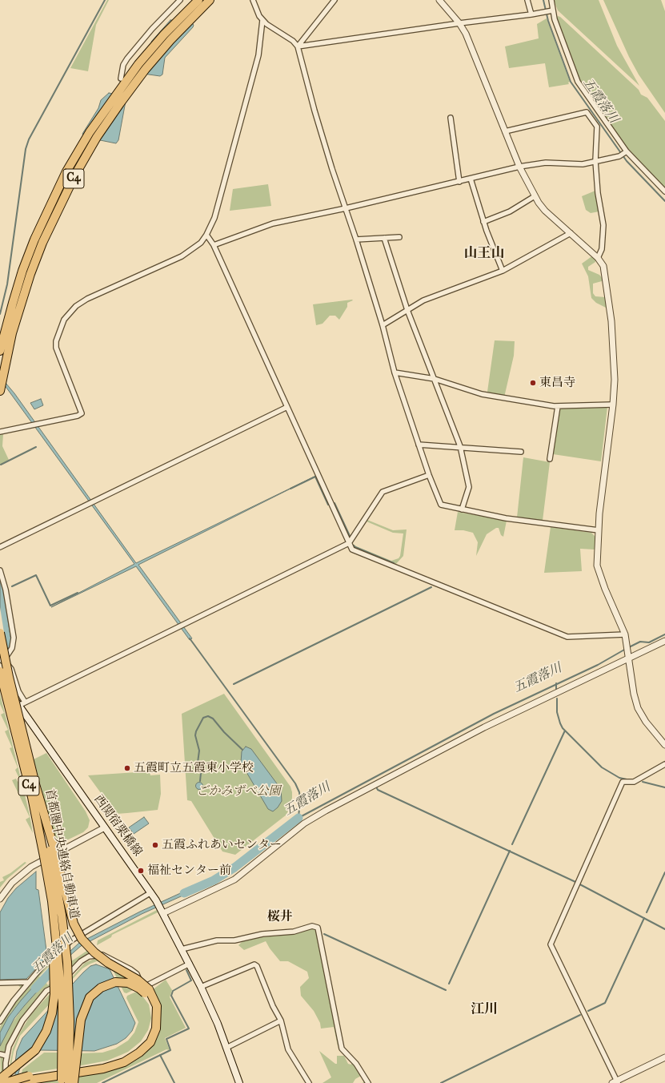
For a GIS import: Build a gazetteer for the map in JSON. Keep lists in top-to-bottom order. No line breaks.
{"streets":{"highway":["C4","首都圏中央連絡自動車道"],"main road":["西関宿栗橋線"]},"districts":["山王山","桜井","江川"],"water":["五霞落川"],"parks":["ごかみずべ公園"],"places":["東昌寺","五霞町立五霞東小学校","五霞ふれあいセンター","福祉センター前"]}
